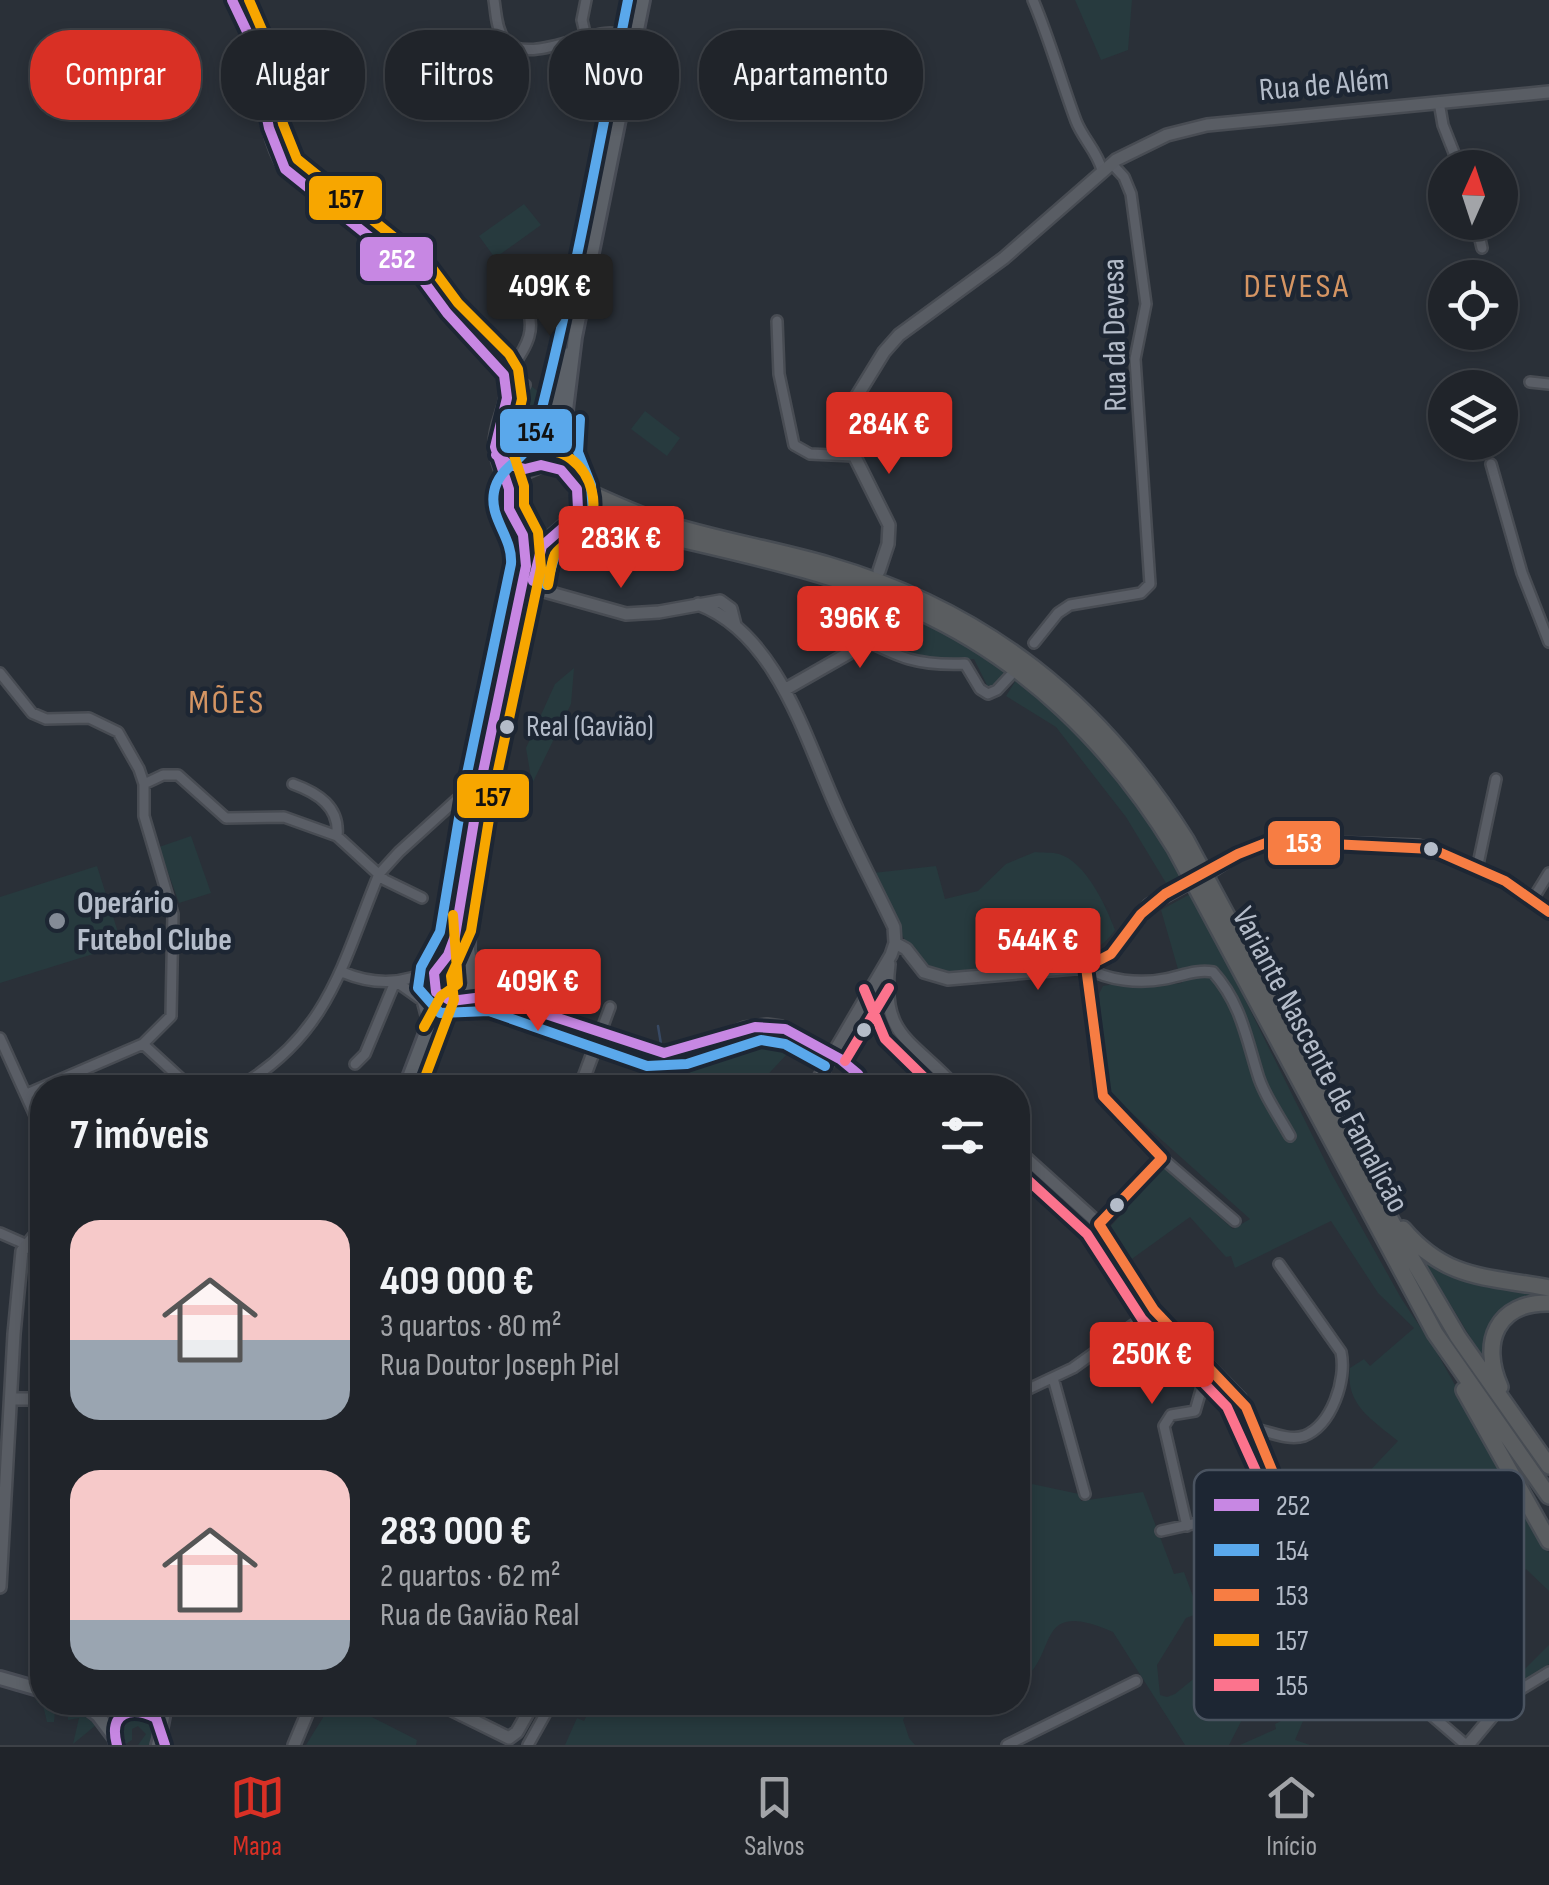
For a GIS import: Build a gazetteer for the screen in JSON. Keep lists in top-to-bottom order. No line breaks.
{"streets":{"highway":["Variante Nascente de Famalicão"],"street":["Rua de Além","Rua da Devesa"]},"crossings":[["Rua de Além","Rua da Devesa"]],"districts":["DEVESA","MÕES"],"places":["Real (Gavião)","Operário Futebol Clube"],"lines":["transit line 252","transit line 154","transit line 157","transit line 153","transit line 155"],"legend":["252","154","153","157","155"],"north":"top","page":{"chip":["Comprar","Alugar","Filtros","Novo","Apartamento"],"price":["409K €","284K €","283K €","396K €","544K €","409K €","250K €"],"heading":"7 imóveis","list":[{"name":"409 000 €","note":"3 quartos · 80 m² · Rua Doutor Joseph Piel"},{"name":"283 000 €","note":"2 quartos · 62 m² · Rua de Gavião Real"}],"tabs":["Mapa","Salvos","Início"]}}
